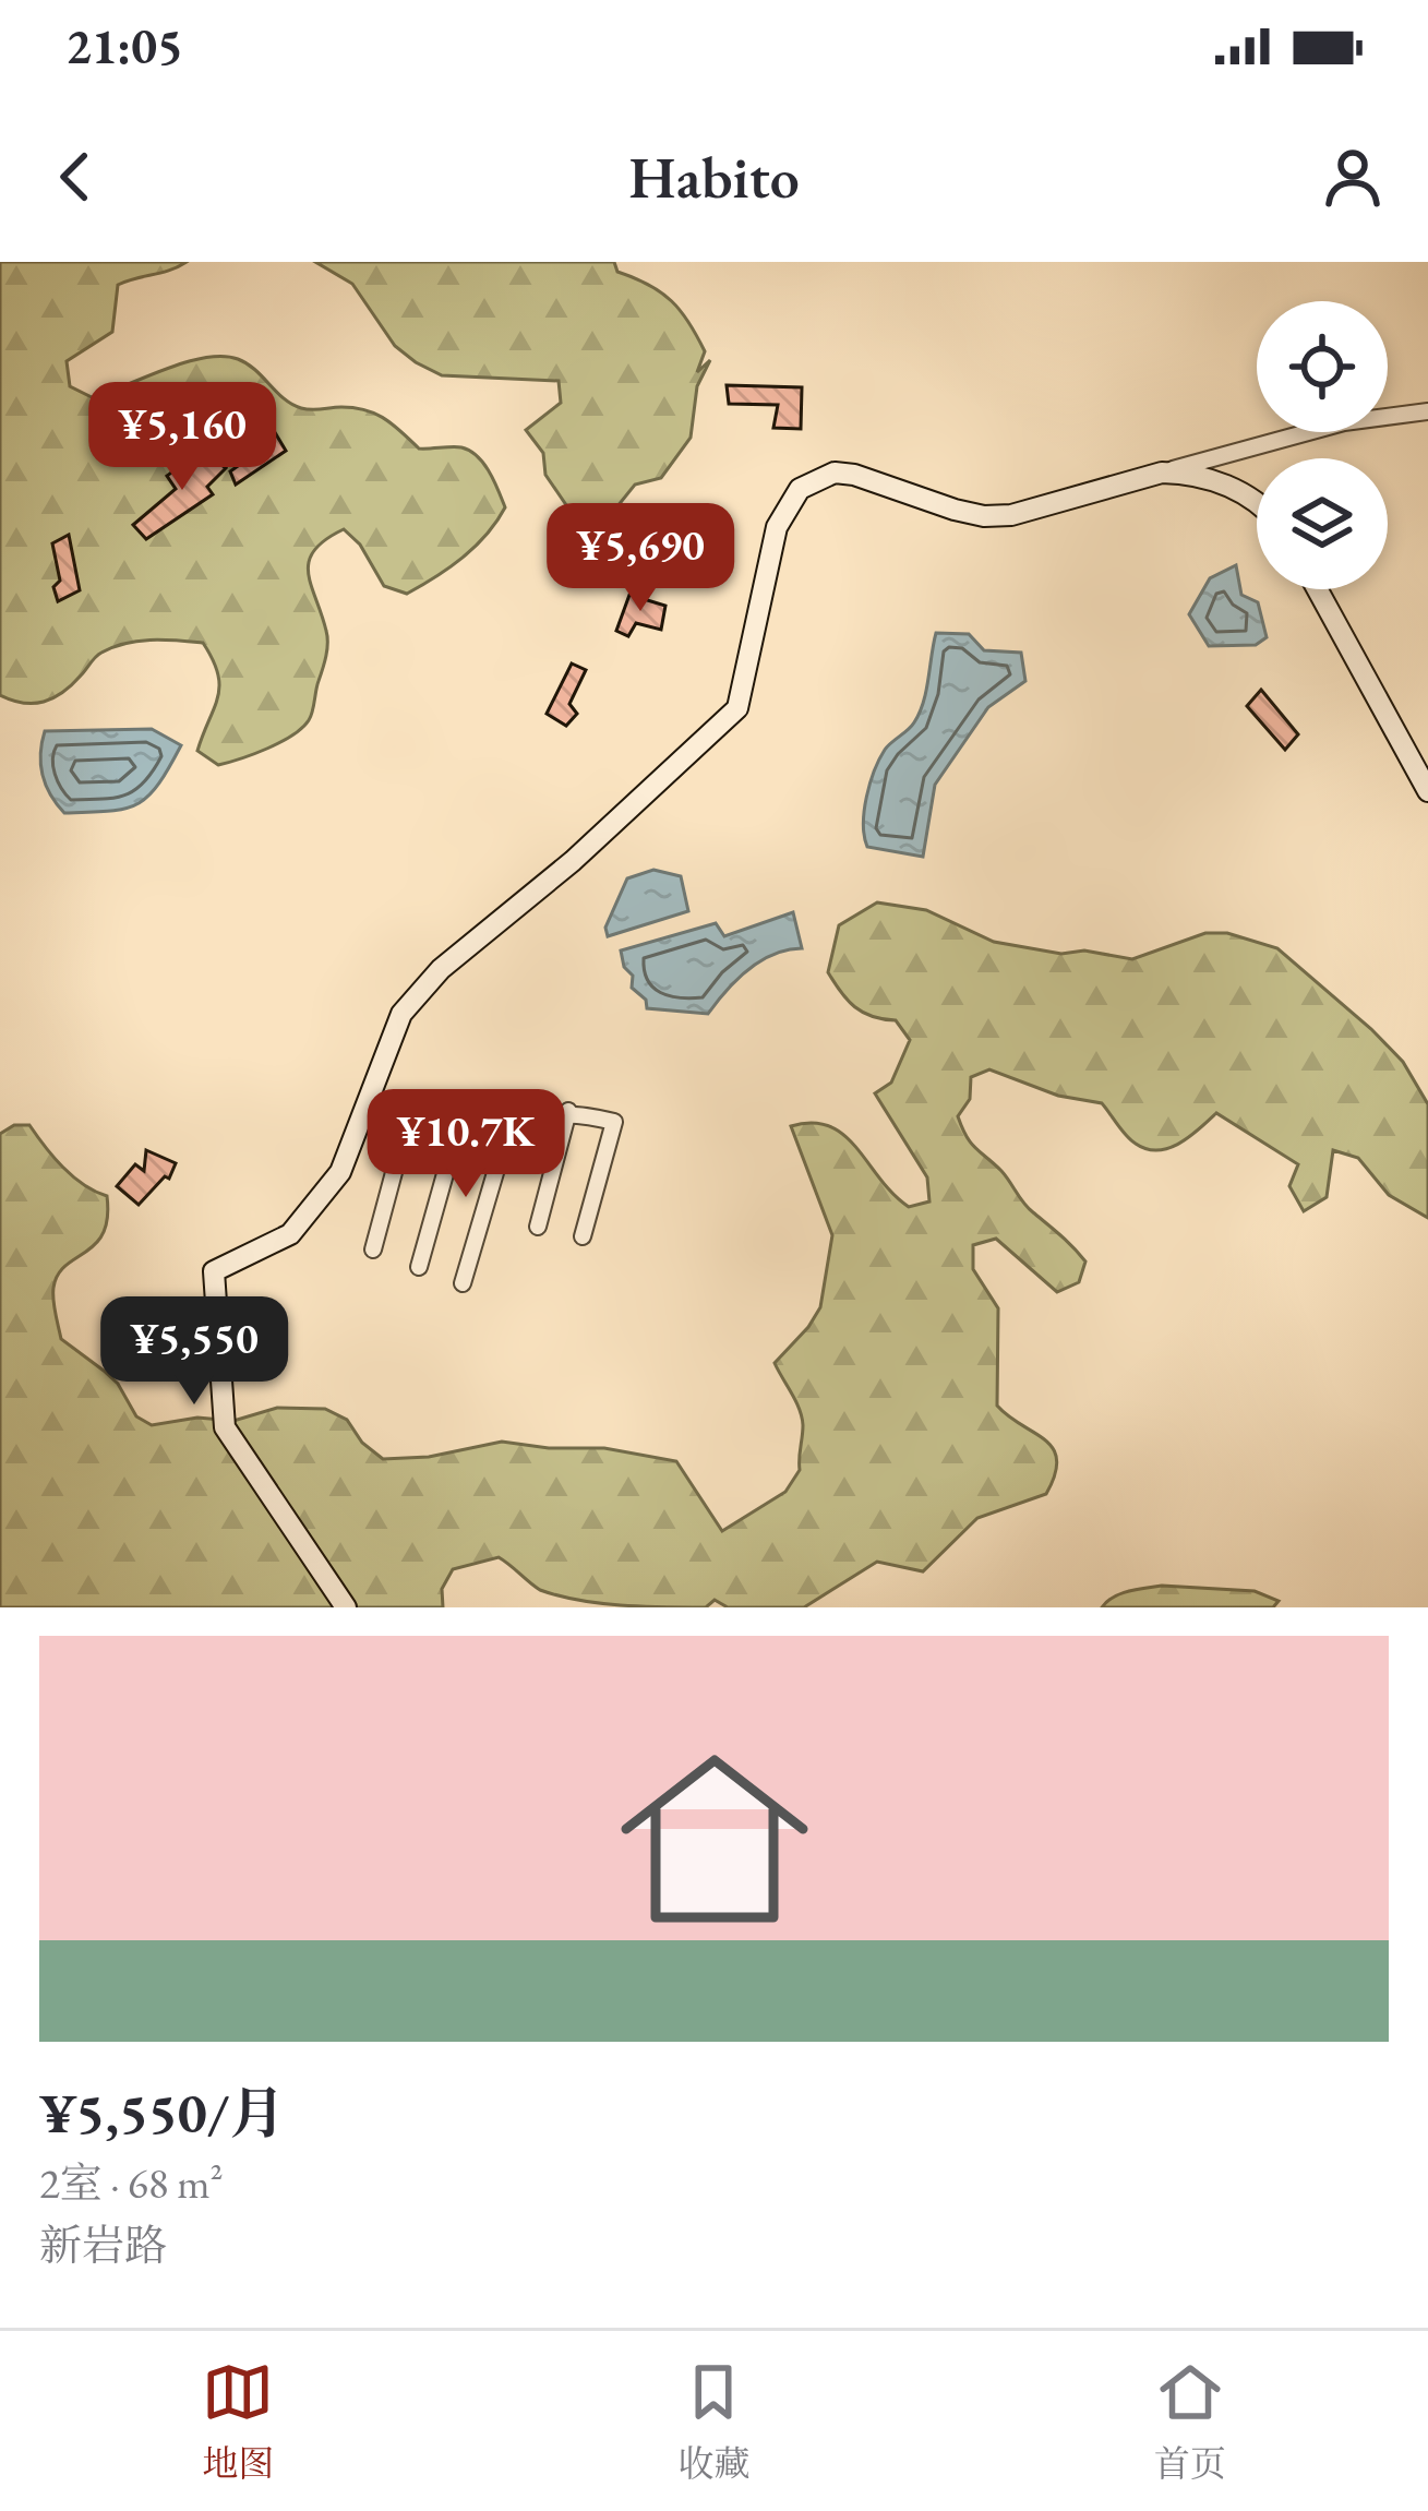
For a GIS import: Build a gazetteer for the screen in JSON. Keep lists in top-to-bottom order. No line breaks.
{"page":{"status":"21:05","header":"Habito","price":["¥5,160","¥5,690","¥10.7K","¥5,550"],"list":[{"name":"¥5,550/月","note":"2室 · 68 m² · 新岩路"}],"tabs":["地图","收藏","首页"]}}
